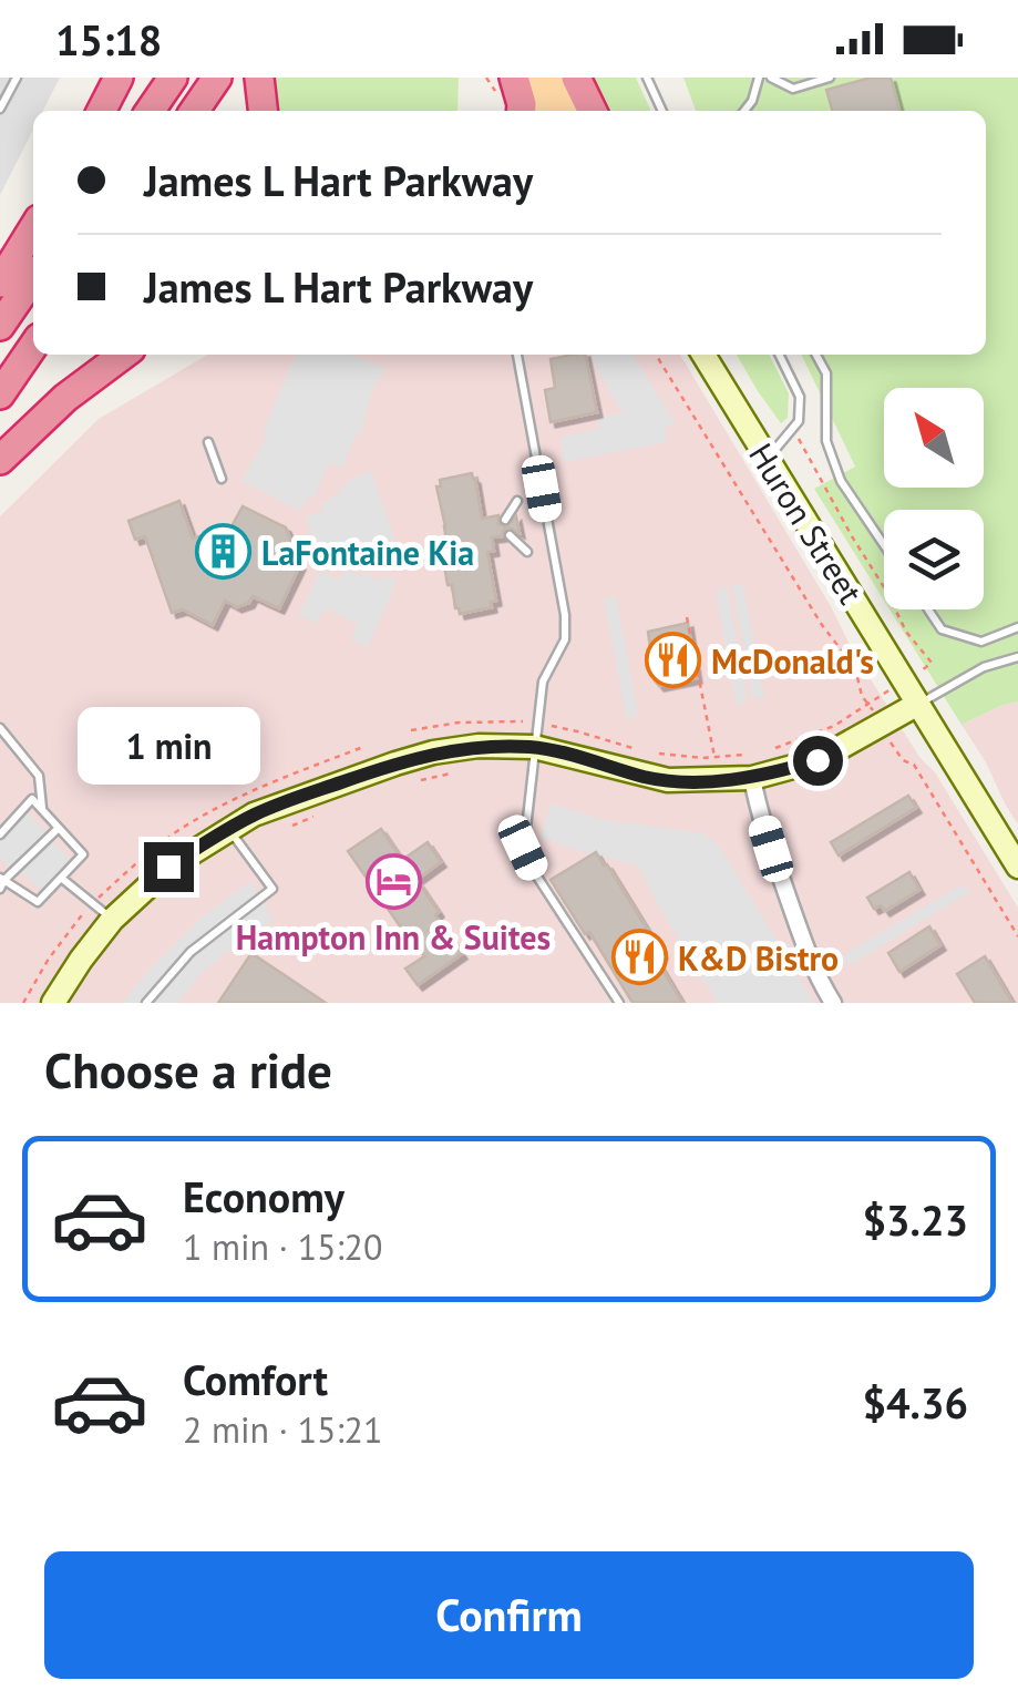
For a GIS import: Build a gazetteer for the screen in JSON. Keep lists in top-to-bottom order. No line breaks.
{"streets":{"street":["Huron Street"]},"places":{"building":["LaFontaine Kia"],"restaurant":["McDonald's","K&D Bistro"],"hotel":["Hampton Inn & Suites"]},"north":"top left","page":{"status":"15:18","banner":["James L Hart Parkway","James L Hart Parkway"],"bubble":"1 min","heading":"Choose a ride","list":[{"name":"Economy","note":"1 min · 15:20","value":"$3.23"},{"name":"Comfort","note":"2 min · 15:21","value":"$4.36"}],"buttons":"Confirm"}}
